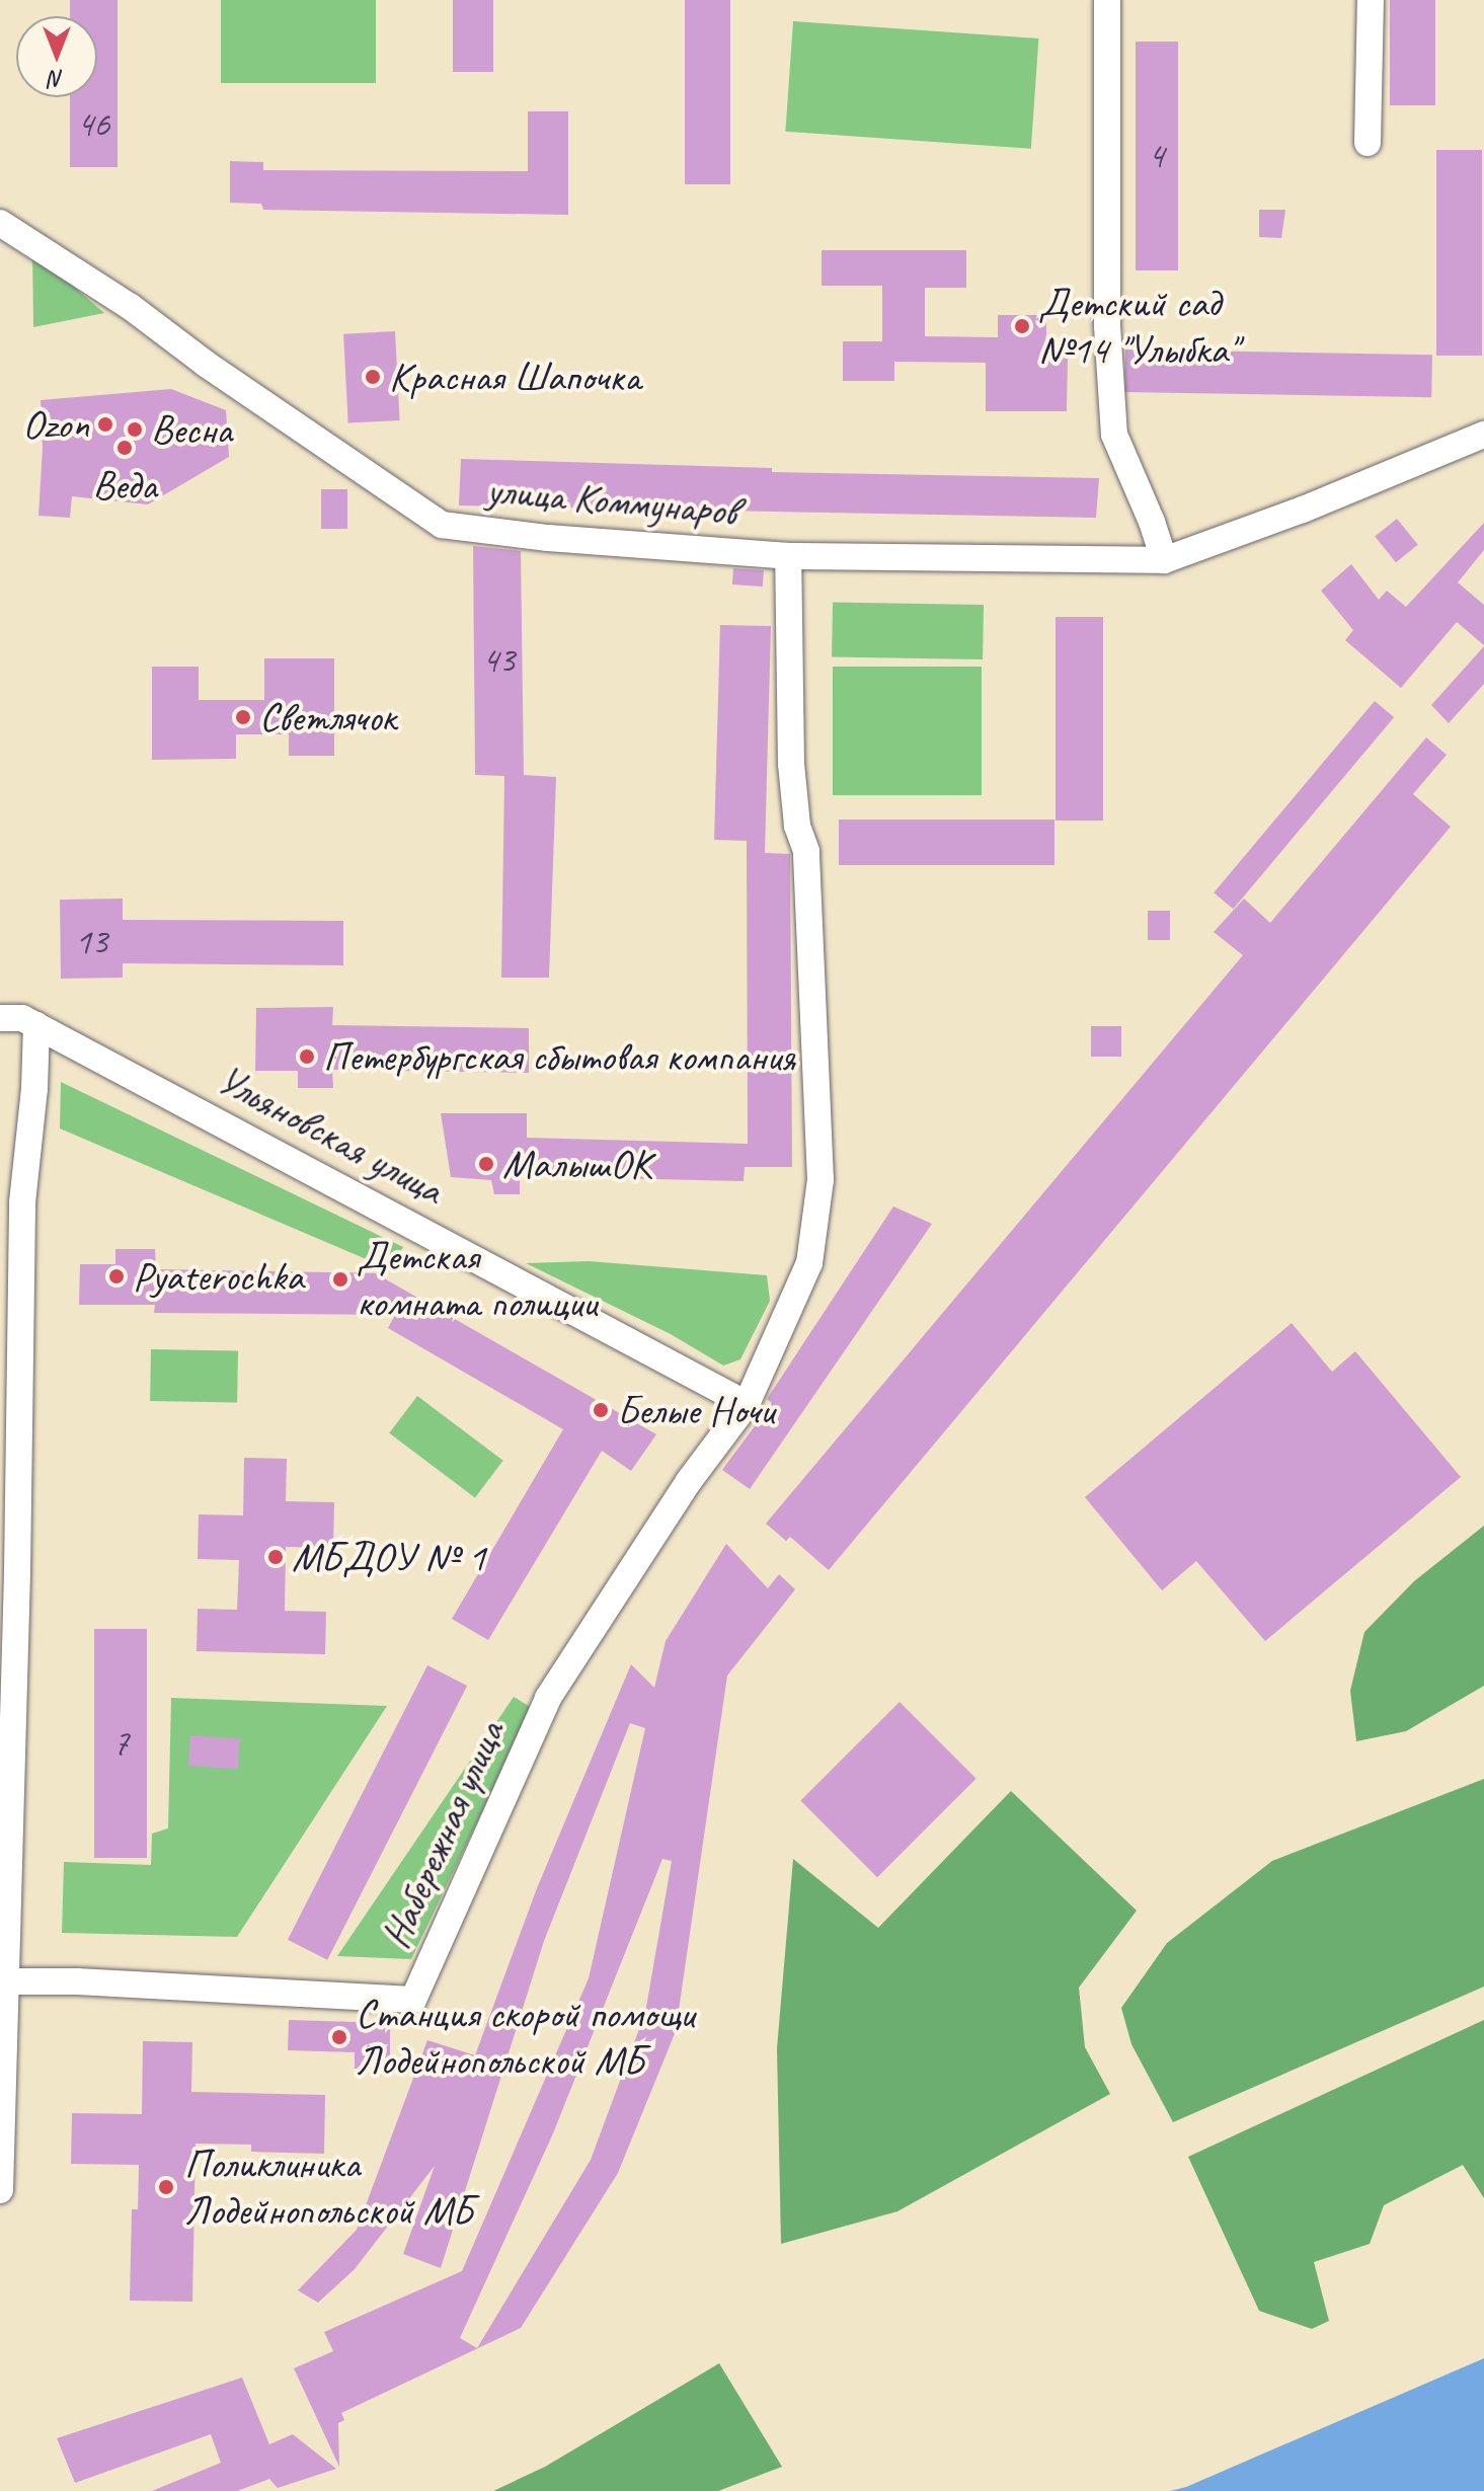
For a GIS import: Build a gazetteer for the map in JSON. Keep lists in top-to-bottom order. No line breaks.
{"streets":{"street":["улица Коммунаров","Ульяновская улица","Набережная улица"]},"crossings":[["Ульяновская улица","Набережная улица"]],"places":["Детский сад №14 \"Улыбка\"","Красная Шапочка","Ozon","Весна","Веда","Светлячок","Петербургская сбытовая компания","МалышОК","Pyaterochka","Детская комната полиции","Белые Ночи","МБДОУ № 1","Станция скорой помощи Лодейнопольской МБ","Поликлиника Лодейнопольской МБ"],"house_numbers":["46","4","43","13","7"],"north":"bottom"}
